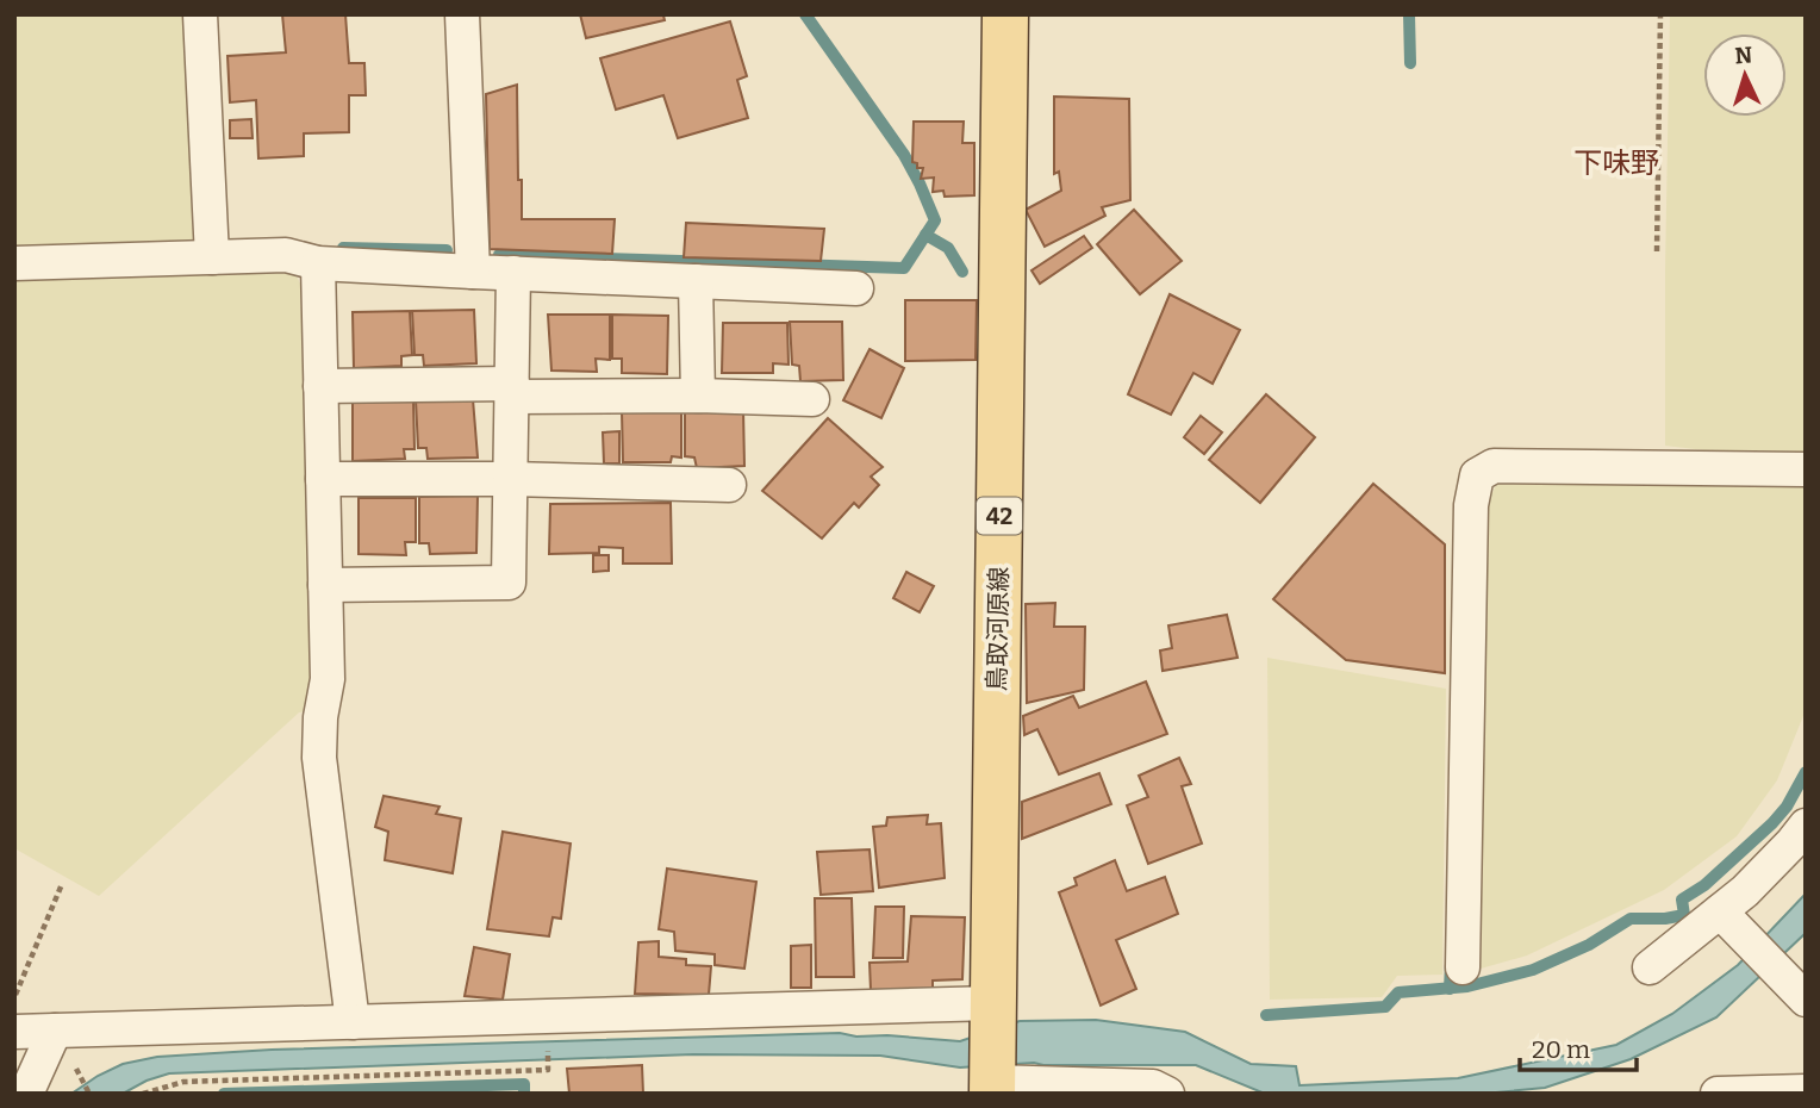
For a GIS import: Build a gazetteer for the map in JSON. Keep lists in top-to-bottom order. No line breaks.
{"streets":{"main road":["42","鳥取河原線"]},"districts":["下味野"],"scale_bar":"20 m","north":"top"}
